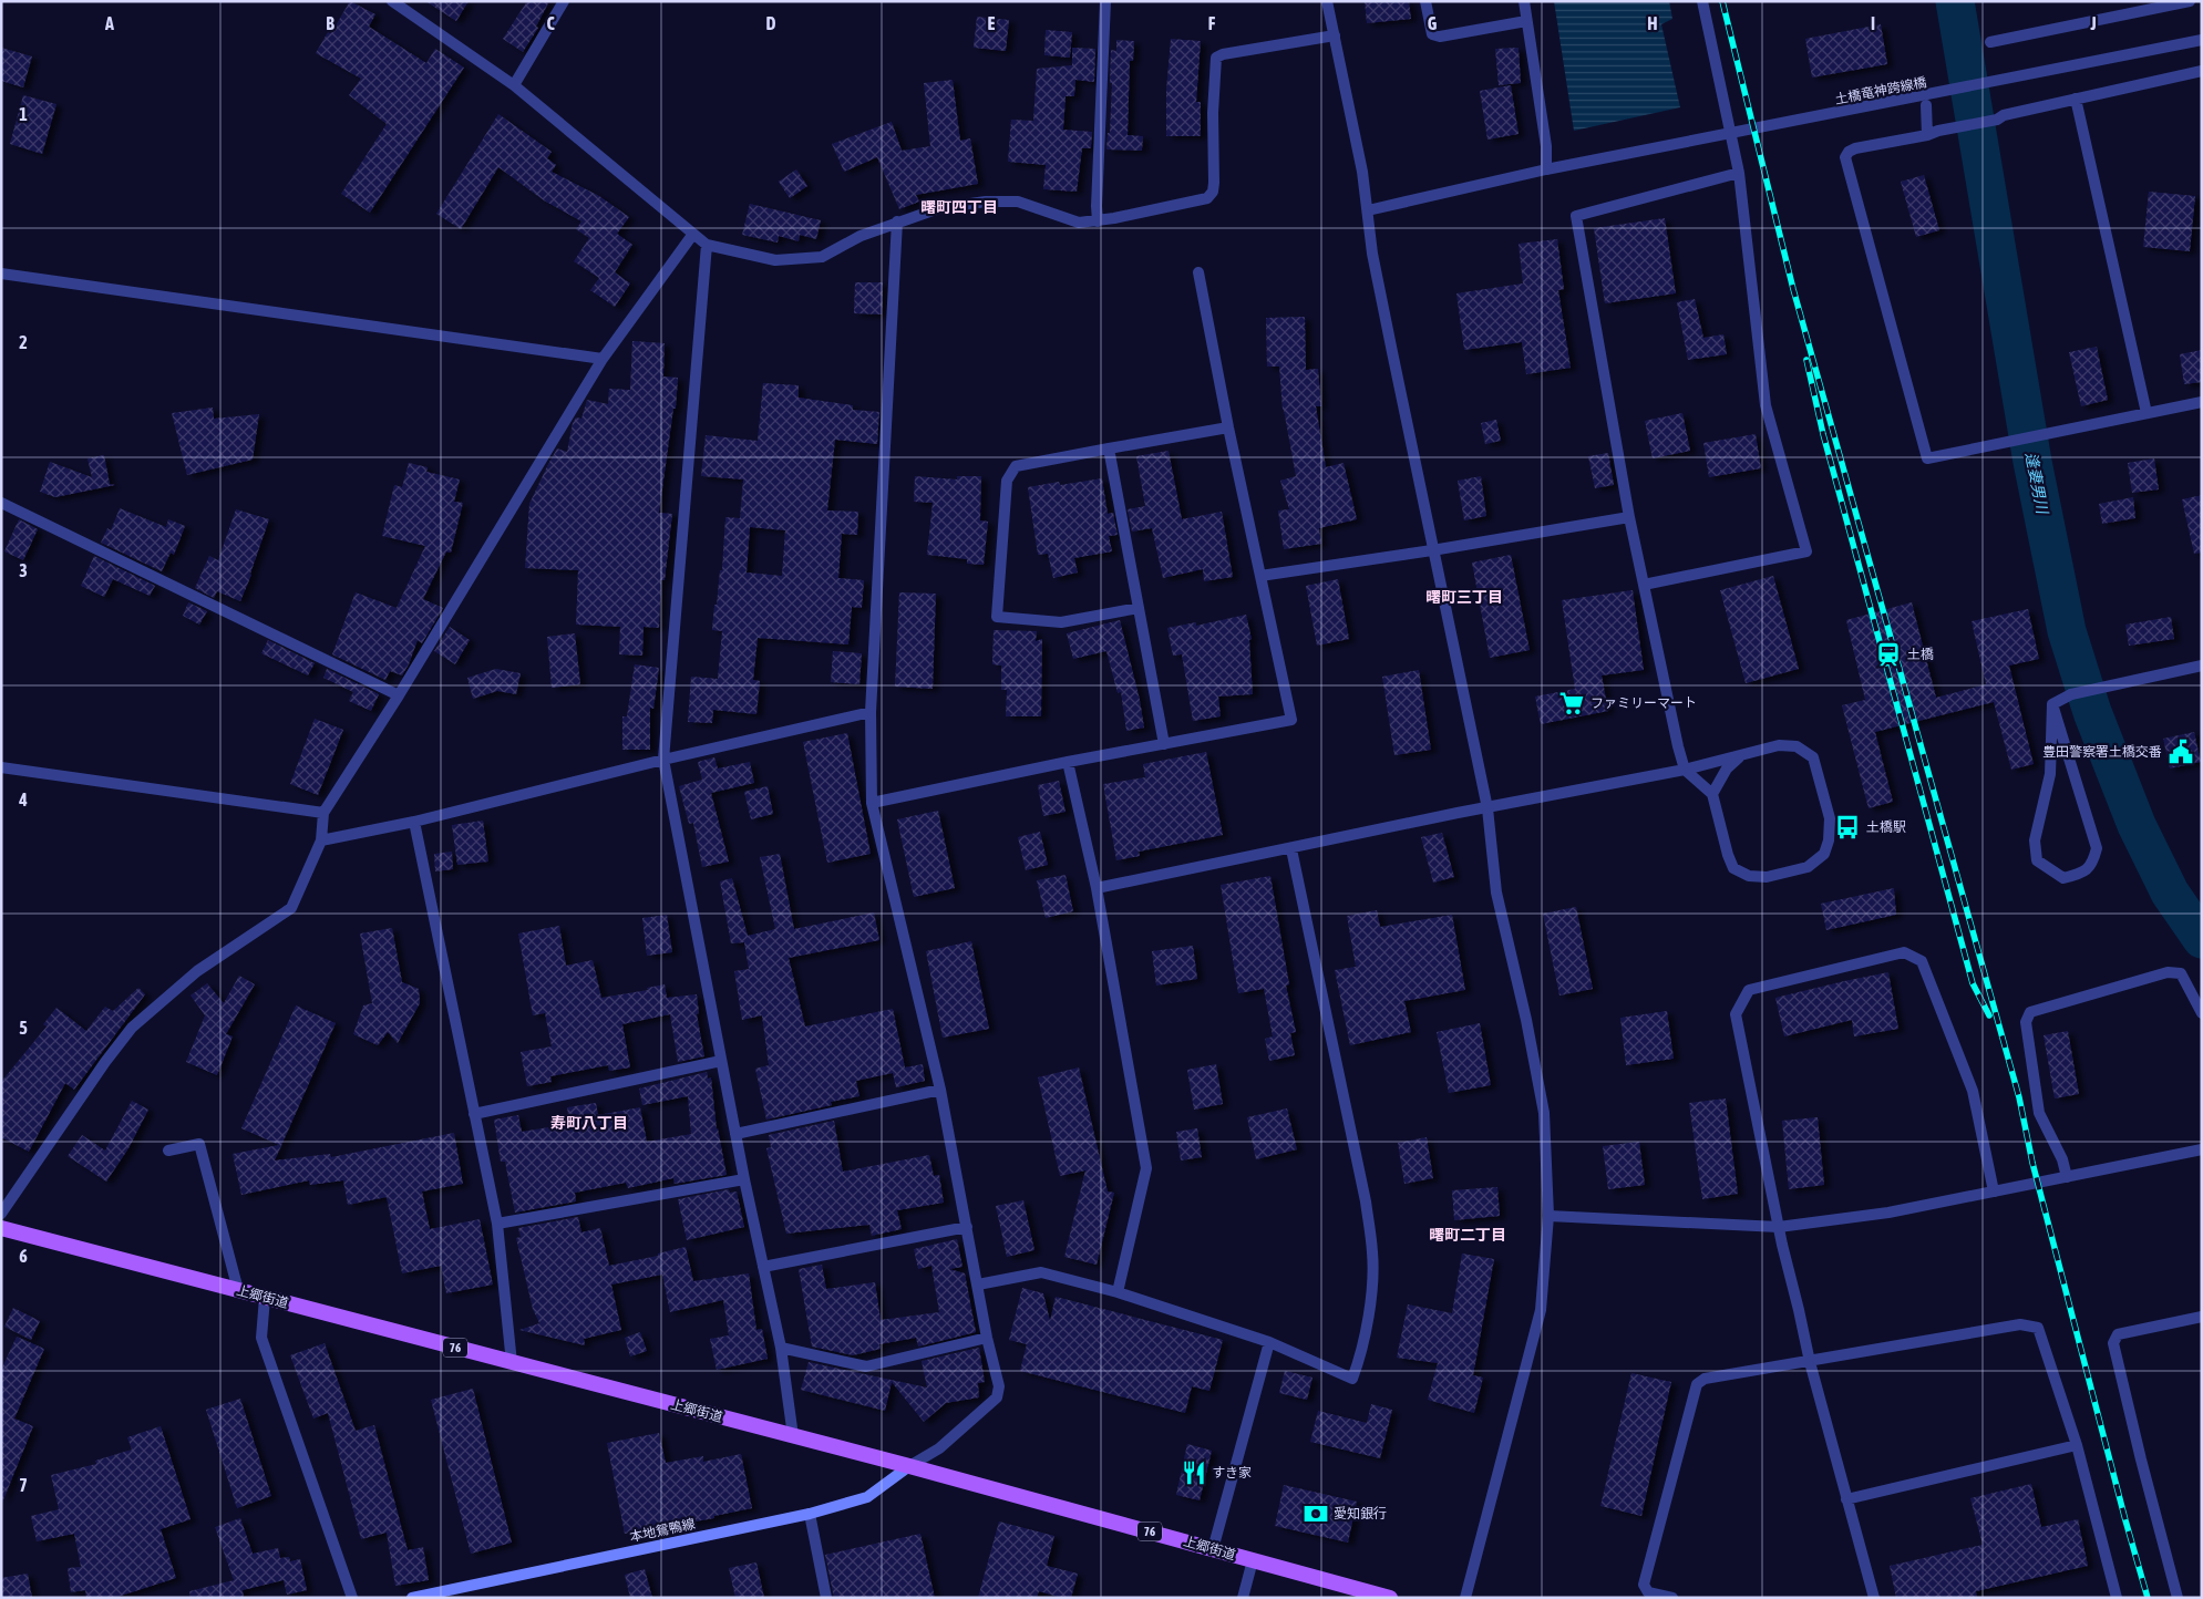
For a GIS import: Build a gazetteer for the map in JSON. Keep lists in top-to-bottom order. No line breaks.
{"streets":{"main road":["上郷街道","76","本地鴛鴨線"],"street":["土橋竜神跨線橋"]},"crossings":[["上郷街道","本地鴛鴨線"]],"districts":["曙町四丁目","曙町三丁目","寿町八丁目","曙町二丁目"],"water":["逢妻男川"],"places":{"station":["土橋"],"supermarket":["ファミリーマート"],"public building":["豊田警察署土橋交番"],"bus stop":["土橋駅"],"restaurant":["すき家"],"bank":["愛知銀行"]},"grid":{"columns":["A","B","C","D","E","F","G","H","I","J"],"rows":["1","2","3","4","5","6","7"]}}
